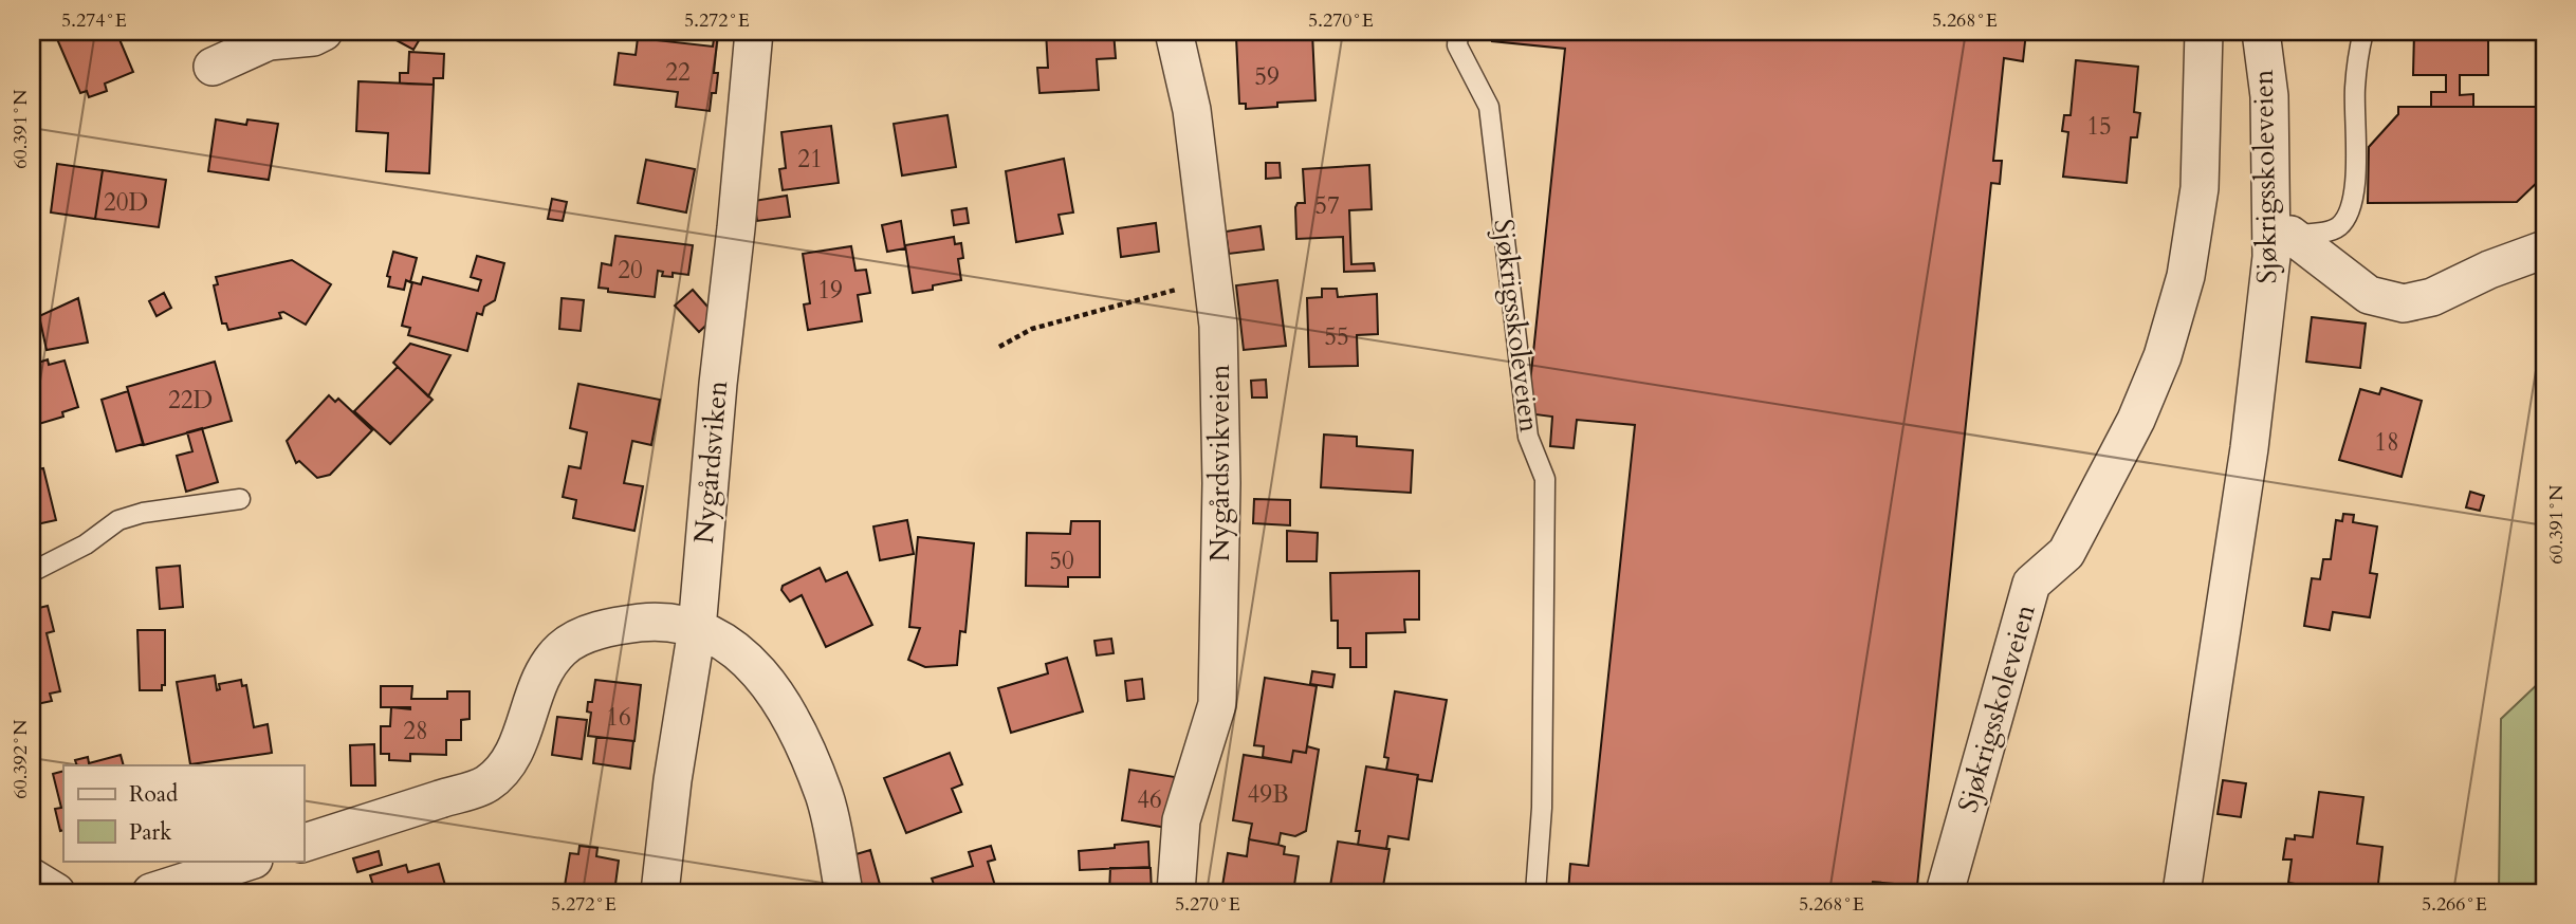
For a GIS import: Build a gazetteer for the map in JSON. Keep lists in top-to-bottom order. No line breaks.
{"streets":{"street":["Sjøkrigsskoleveien","Nygårdsviken","Nygårdsvikveien"]},"house_numbers":["22","59","15","21","20D","57","20","19","55","22D","18","50","16","28","49B","46"],"legend":["Road","Park"],"coordinates":["5.274°E","5.272°E","5.270°E","5.268°E","60.391°N","60.392°N","5.266°E"]}
